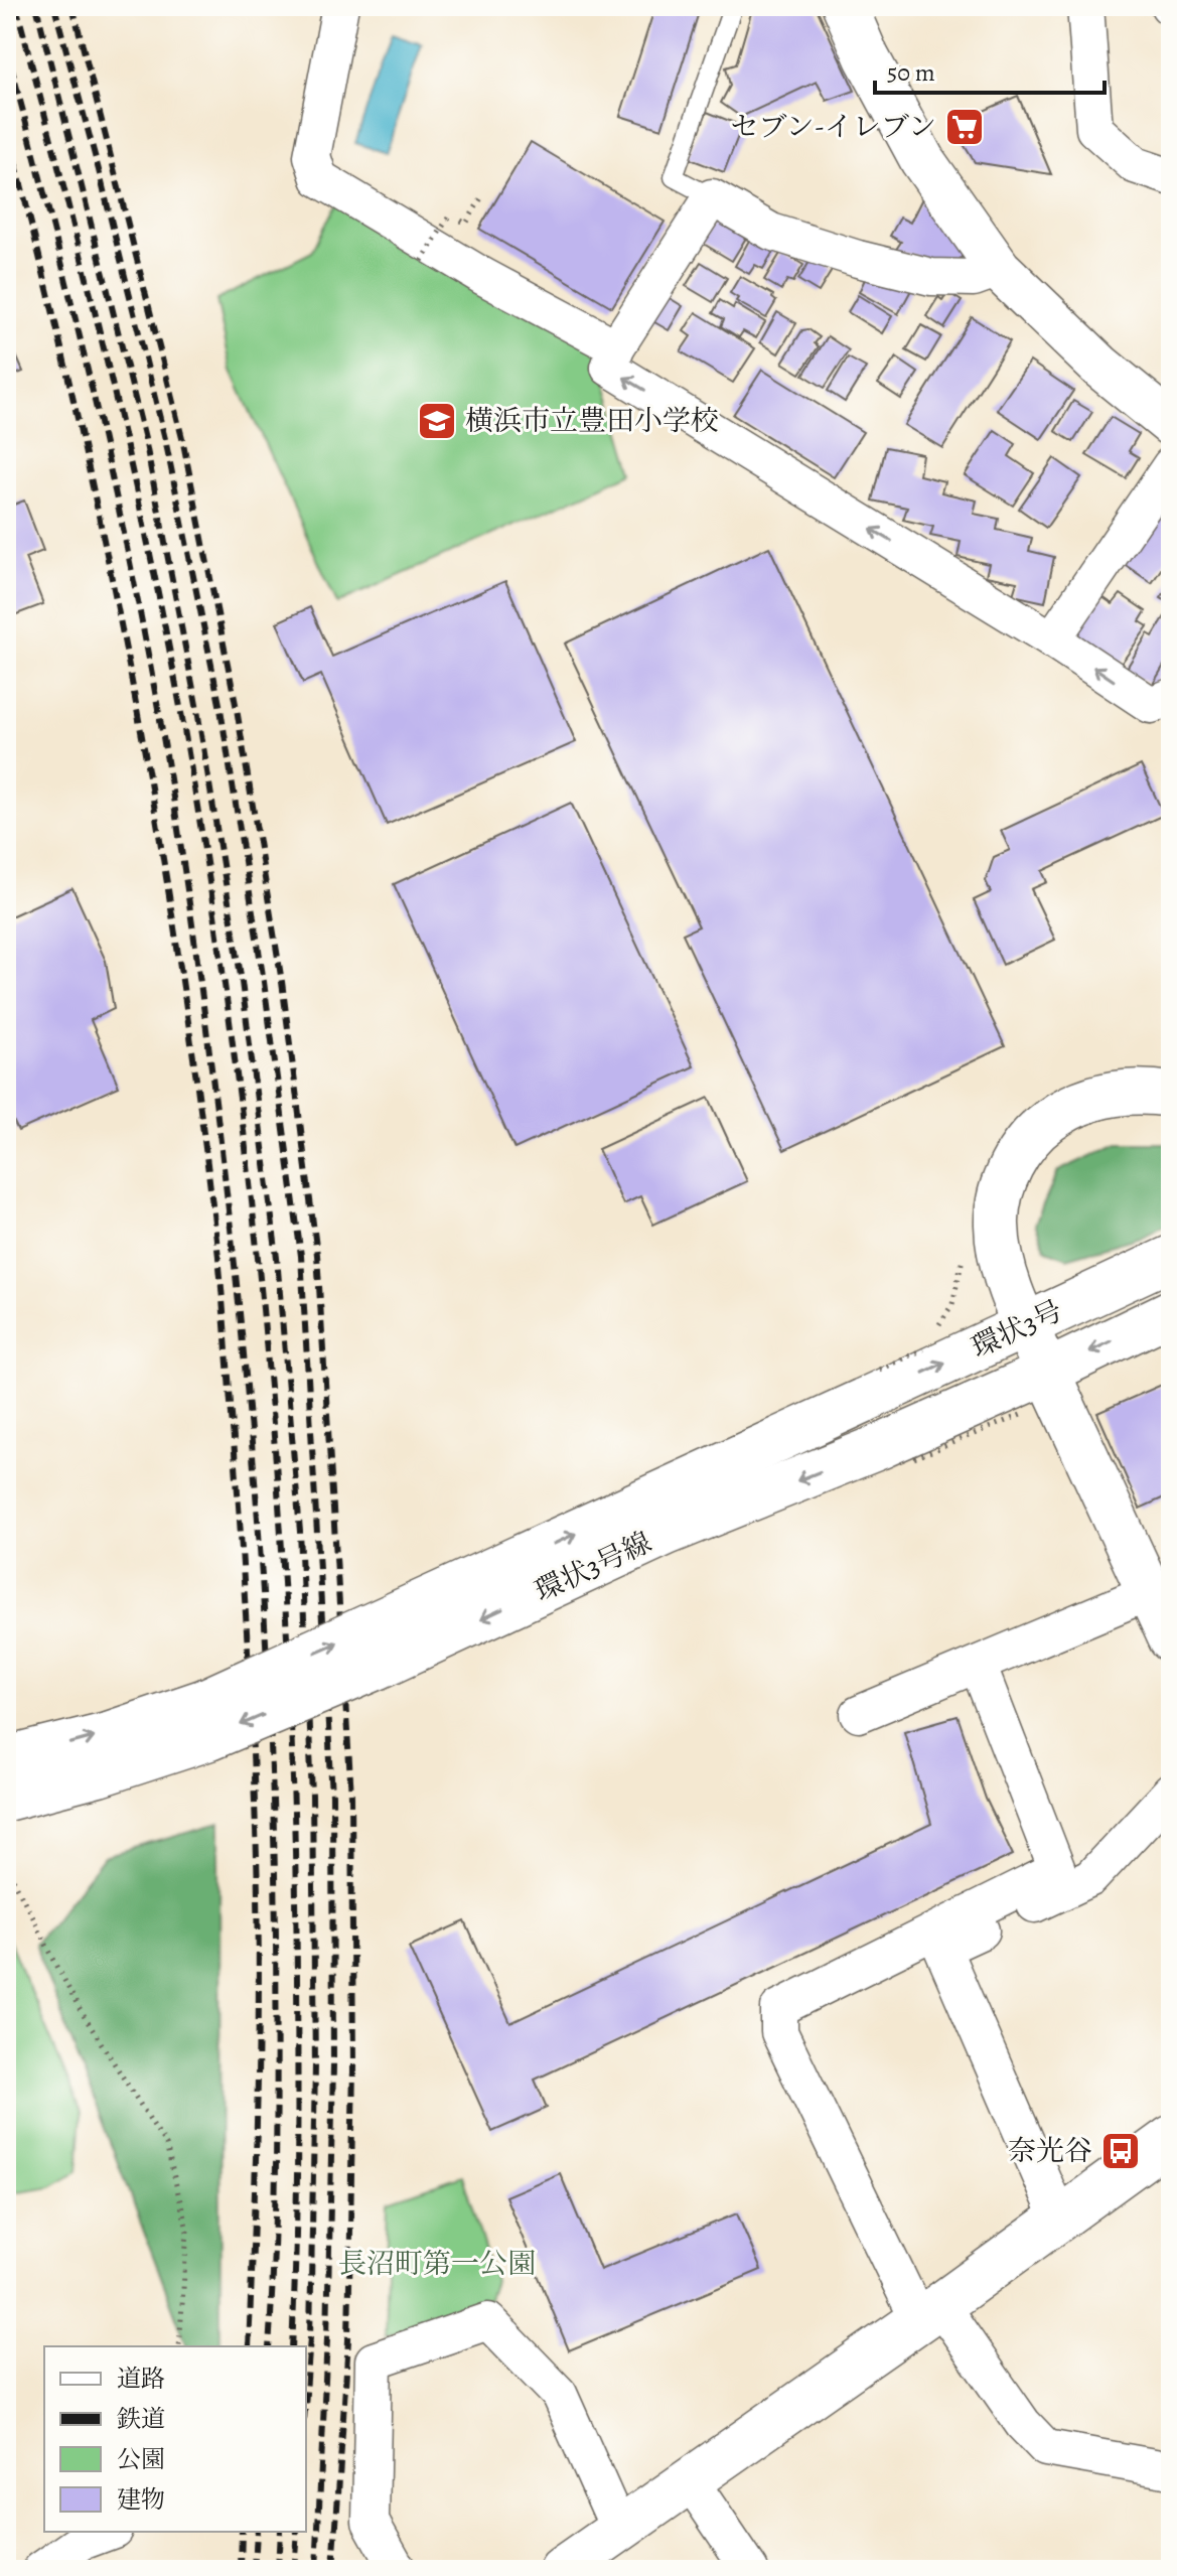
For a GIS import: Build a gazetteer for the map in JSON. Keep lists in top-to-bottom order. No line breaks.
{"streets":{"street":["環状3号","環状3号線"]},"crossings":[["環状3号","環状3号線"]],"parks":["長沼町第一公園"],"places":{"supermarket":["セブン-イレブン"],"school or university":["横浜市立豊田小学校"],"bus stop":["奈光谷"]},"legend":["道路","鉄道","公園","建物"],"scale_bar":"50 m"}
